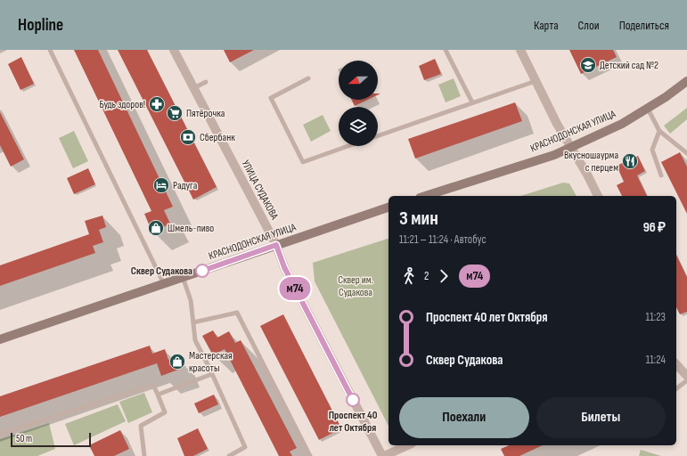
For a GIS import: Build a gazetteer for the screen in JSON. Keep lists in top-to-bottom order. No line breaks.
{"streets":{"main road":["КРАСНОДОНСКАЯ УЛИЦА"],"street":["УЛИЦА СУДАКОВА"]},"crossings":[["КРАСНОДОНСКАЯ УЛИЦА","УЛИЦА СУДАКОВА"]],"parks":["Сквер им. Судакова"],"places":{"school or university":["Детский сад №2"],"pharmacy":["Будь здоров!"],"supermarket":["Пятёрочка"],"bank":["Сбербанк"],"restaurant":["Вкусношаурма с перцем"],"hotel":["Радуга"],"shop":["Шмель-пиво","Мастерская красоты"],"other":["Сквер Судакова","Проспект 40 лет Октября"]},"lines":["bus line м74"],"scale_bar":"50 m","north":"left","page":{"header":"Hopline","nav":["Карта","Слои","Поделиться"],"on_map":"м74","heading":["3 мин","11:21 – 11:24 · Автобус","96 ₽"],"legs":["2","м74"],"list":[{"name":"Проспект 40 лет Октября","value":"11:23"},{"name":"Сквер Судакова","value":"11:24"}],"buttons":["Поехали","Билеты"],"scale":"50 m"}}
